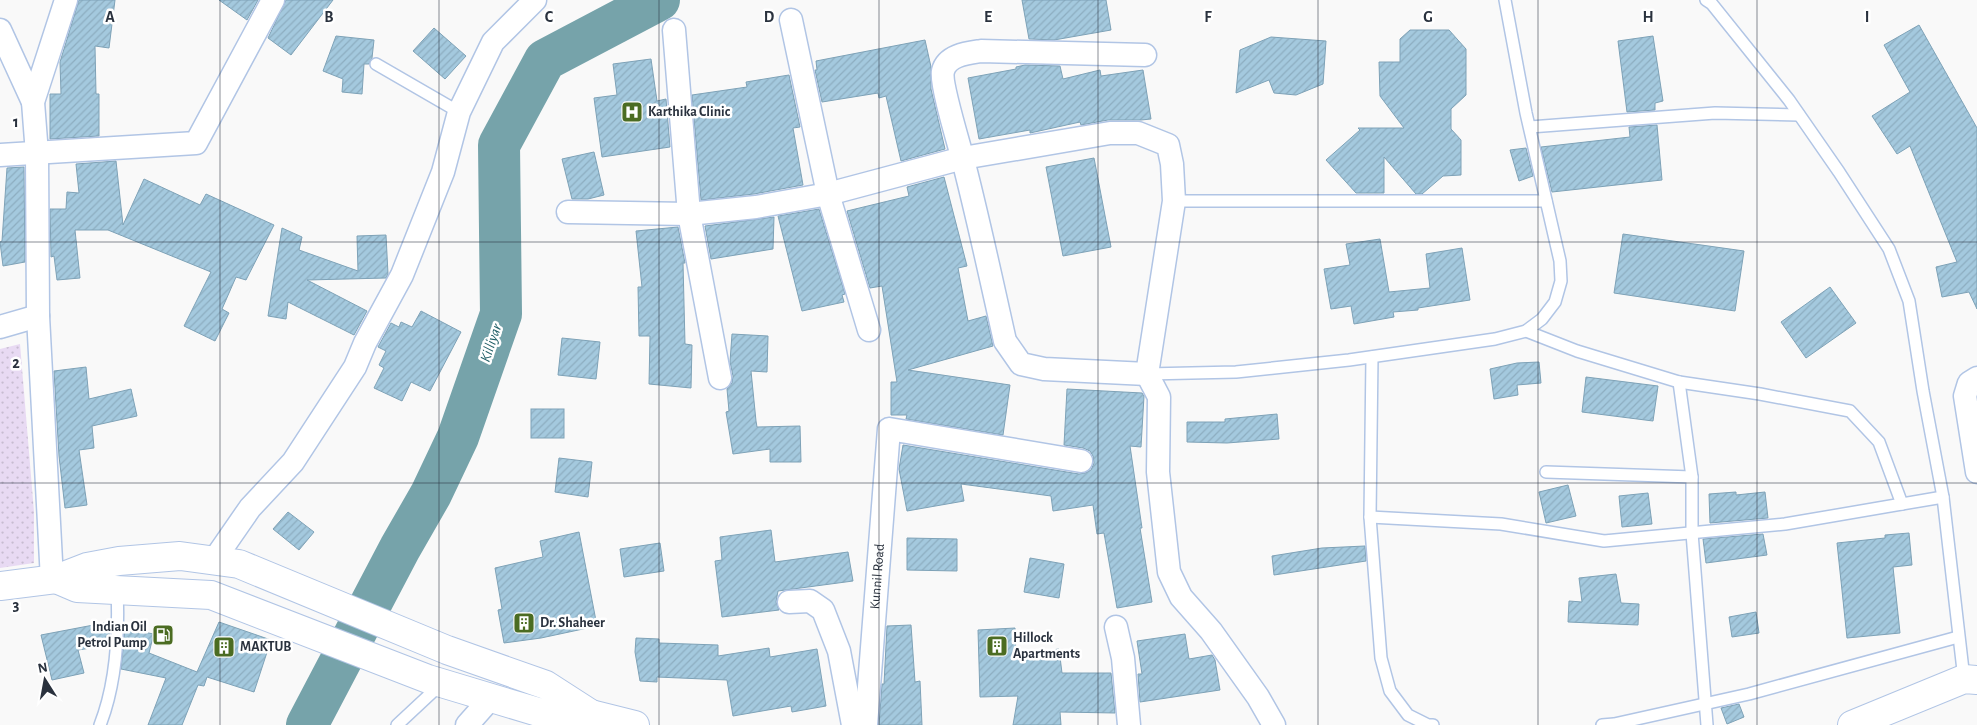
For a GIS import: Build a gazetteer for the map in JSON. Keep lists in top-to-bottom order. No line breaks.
{"streets":{"street":["Kunnil Road"]},"water":["Killiyar"],"places":{"hospital":["Karthika Clinic"],"building":["Dr. Shaheer","Hillock Apartments","MAKTUB"],"fuel station":["Indian Oil Petrol Pump"]},"north":"top","grid":{"columns":["A","B","C","D","E","F","G","H","I"],"rows":["1","2","3"]}}
